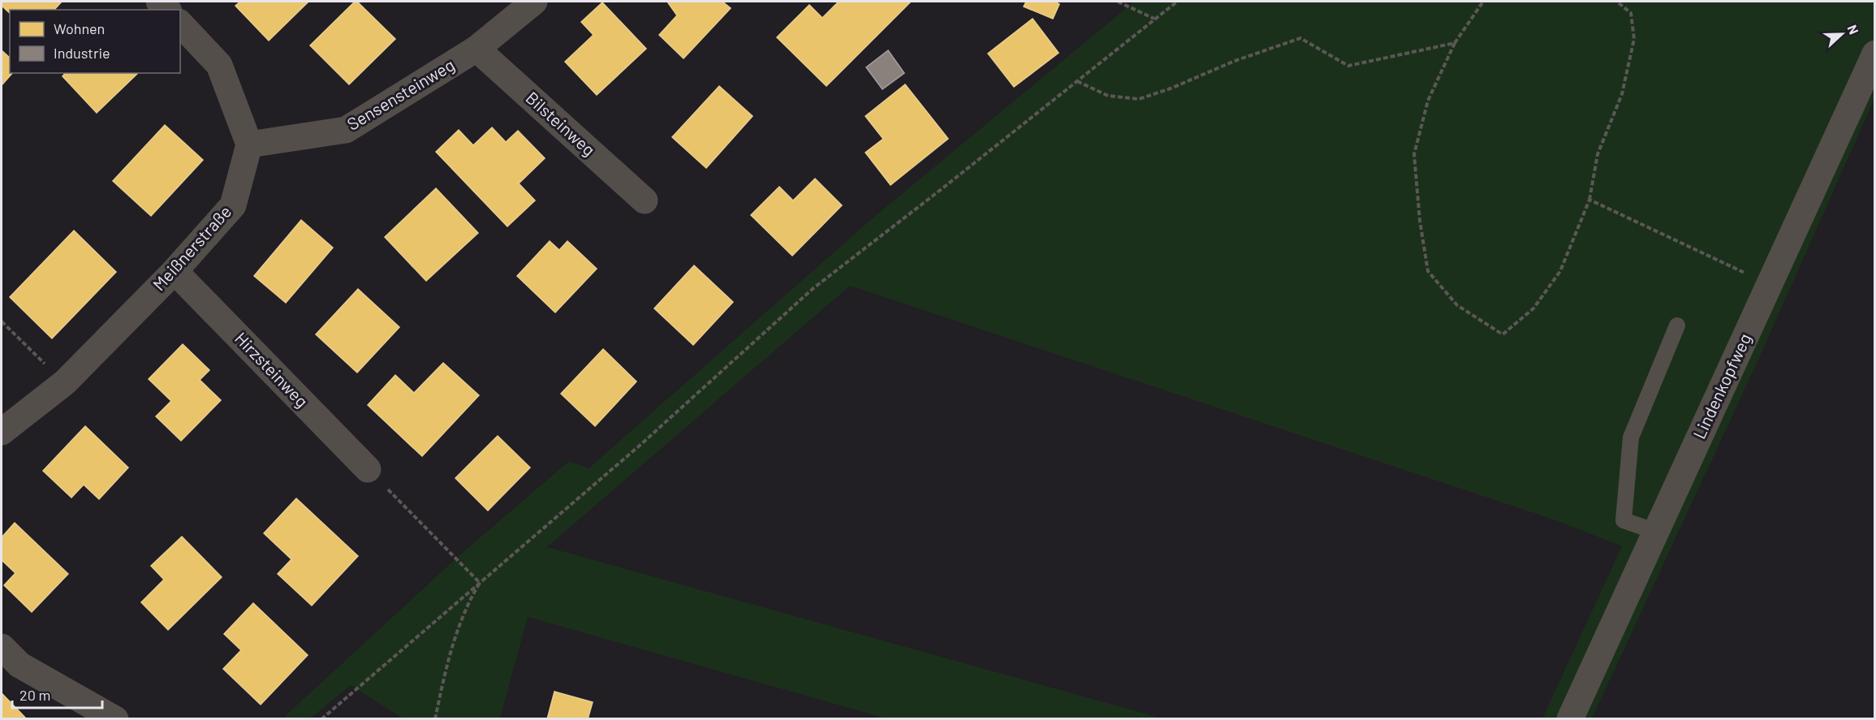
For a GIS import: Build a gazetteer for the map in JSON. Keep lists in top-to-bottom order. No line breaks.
{"streets":{"street":["Sensensteinweg","Bilsteinweg","Meißnerstraße","Hirzsteinweg","Lindenkopfweg"]},"crossings":[["Sensensteinweg","Bilsteinweg"],["Sensensteinweg","Meißnerstraße"],["Meißnerstraße","Hirzsteinweg"]],"legend":["Wohnen","Industrie"],"scale_bar":"20 m","north":"right"}
